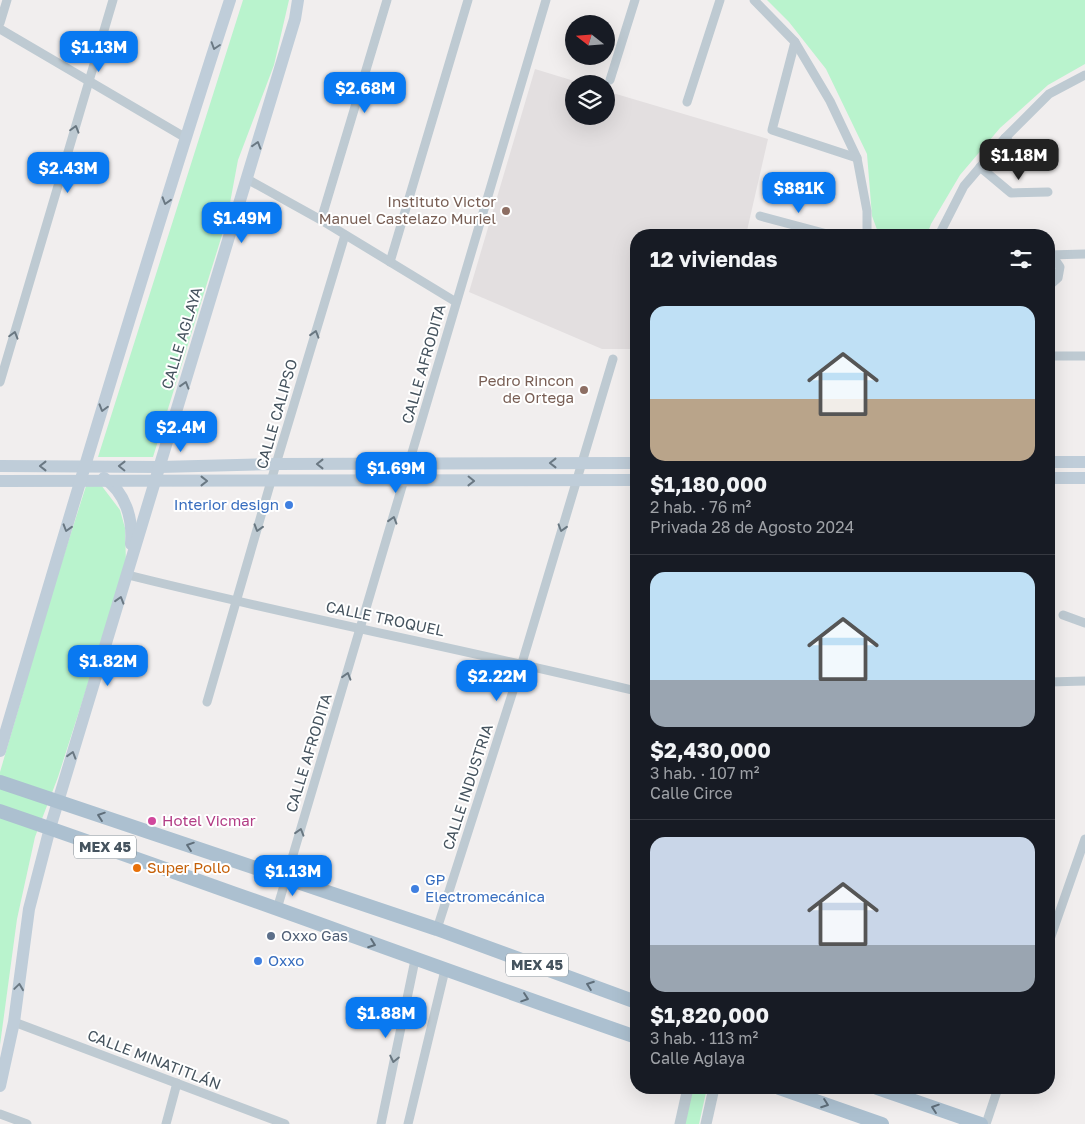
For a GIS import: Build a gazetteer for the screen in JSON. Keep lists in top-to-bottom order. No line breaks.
{"streets":{"main road":["CALLE AGLAYA","MEX 45"],"street":["CALLE AFRODITA","CALLE CALIPSO","CALLE TROQUEL","CALLE INDUSTRIA","CALLE MINATITLÁN"]},"crossings":[["CALLE AGLAYA","CALLE TROQUEL"],["CALLE AGLAYA","MEX 45"],["CALLE AGLAYA","CALLE MINATITLÁN"],["CALLE AFRODITA","CALLE TROQUEL"],["CALLE AFRODITA","MEX 45"],["CALLE CALIPSO","CALLE TROQUEL"],["CALLE TROQUEL","CALLE INDUSTRIA"],["CALLE INDUSTRIA","MEX 45"]],"one_way":["CALLE AFRODITA"],"places":["Instituto Victor Manuel Castelazo Muriel","Pedro Rincon de Ortega","Interior design","Hotel Vicmar","Super Pollo","GP Electromecánica","Oxxo Gas","Oxxo"],"north":"left","page":{"price":["$1.13M","$2.68M","$1.18M","$2.43M","$881K","$1.49M","$2.4M","$1.69M","$1.82M","$2.22M","$1.13M","$1.88M"],"heading":"12 viviendas","list":[{"name":"$1,180,000","note":"2 hab. · 76 m² · Privada 28 de Agosto 2024"},{"name":"$2,430,000","note":"3 hab. · 107 m² · Calle Circe"},{"name":"$1,820,000","note":"3 hab. · 113 m² · Calle Aglaya"}]}}
